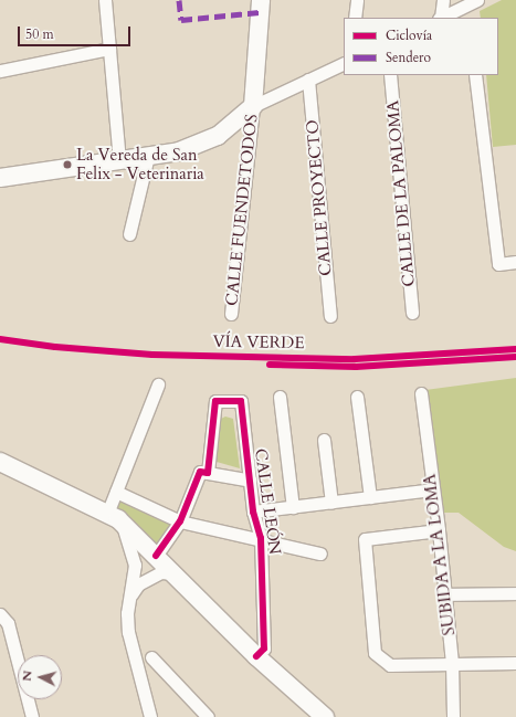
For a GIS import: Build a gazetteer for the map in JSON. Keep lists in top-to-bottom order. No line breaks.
{"streets":{"street":["CALLE DE LA PALOMA","CALLE PROYECTO","CALLE FUENDETODOS","CALLE LEÓN","SUBIDA A LA LOMA"],"cycle path":["VÍA VERDE"]},"places":["La Vereda de San Felix - Veterinaria"],"legend":["Ciclovía","Sendero"],"scale_bar":"50 m","north":"left"}
